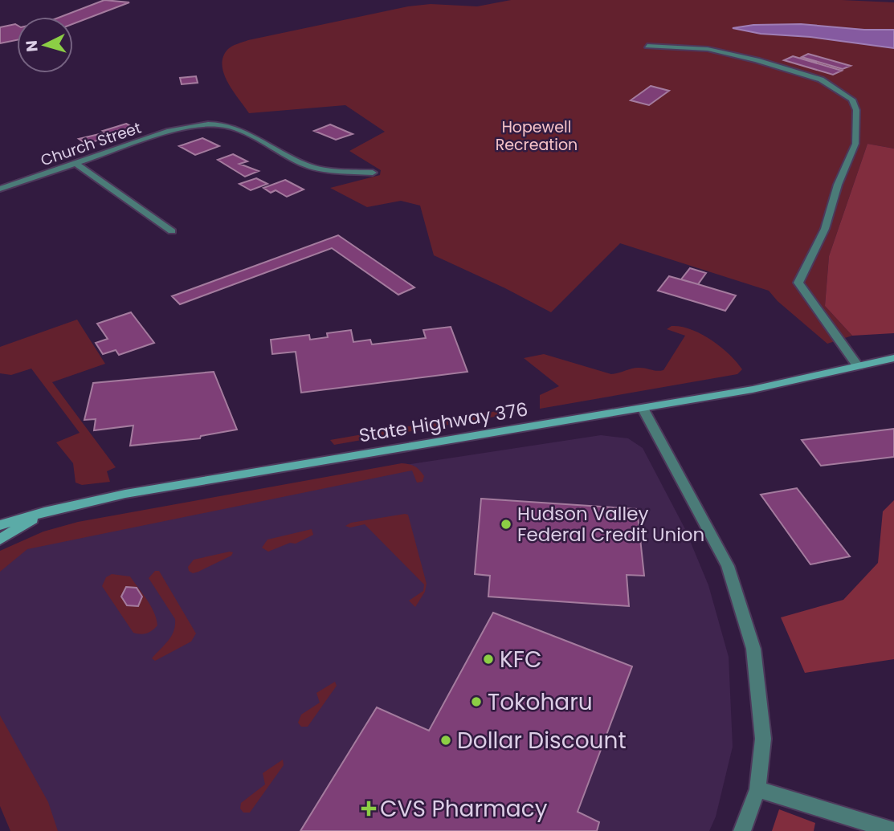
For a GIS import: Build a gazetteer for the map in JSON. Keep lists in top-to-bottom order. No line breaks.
{"streets":{"main road":["State Highway 376"],"street":["Church Street"]},"parks":["Hopewell Recreation"],"places":{"other":["Hudson Valley Federal Credit Union","KFC","Tokoharu","Dollar Discount"],"health":["CVS Pharmacy"]},"north":"left"}
